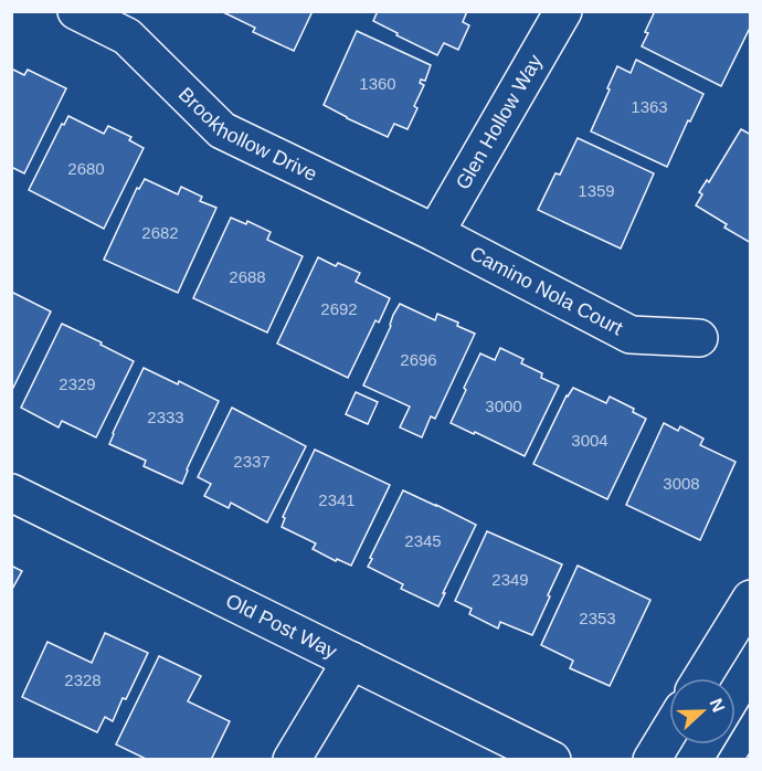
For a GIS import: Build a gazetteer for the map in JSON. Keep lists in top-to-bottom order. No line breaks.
{"streets":{"street":["Glen Hollow Way","Brookhollow Drive","Camino Nola Court","Old Post Way"]},"crossings":[["Glen Hollow Way","Brookhollow Drive"],["Glen Hollow Way","Camino Nola Court"],["Brookhollow Drive","Camino Nola Court"]],"house_numbers":["1360","1363","2680","1359","2682","2688","2692","2696","2329","3000","2333","3004","2337","3008","2341","2345","2349","2353","2328"],"north":"right"}
